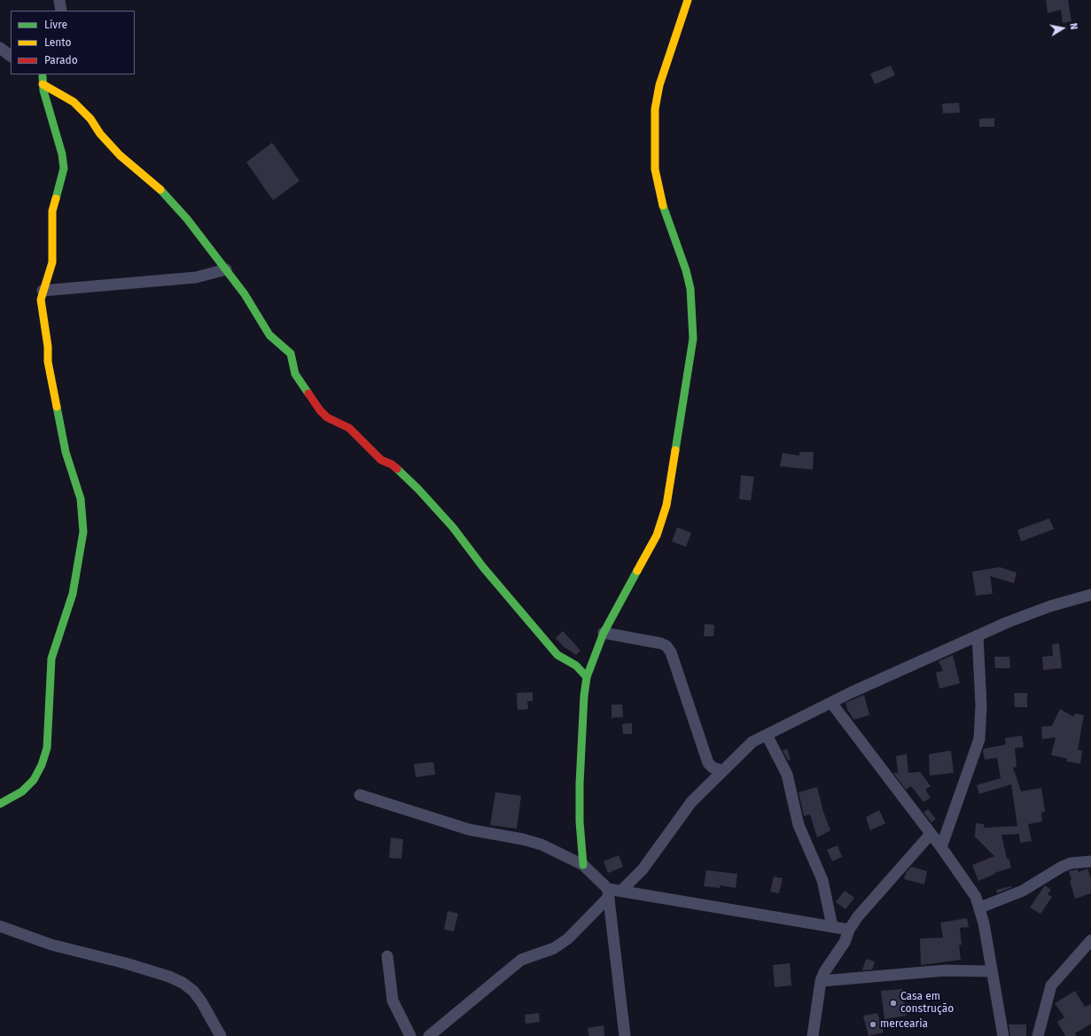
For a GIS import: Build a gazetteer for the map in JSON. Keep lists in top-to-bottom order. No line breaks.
{"places":["Casa em construção","mercearia"],"legend":["Livre","Lento","Parado"],"north":"right"}
